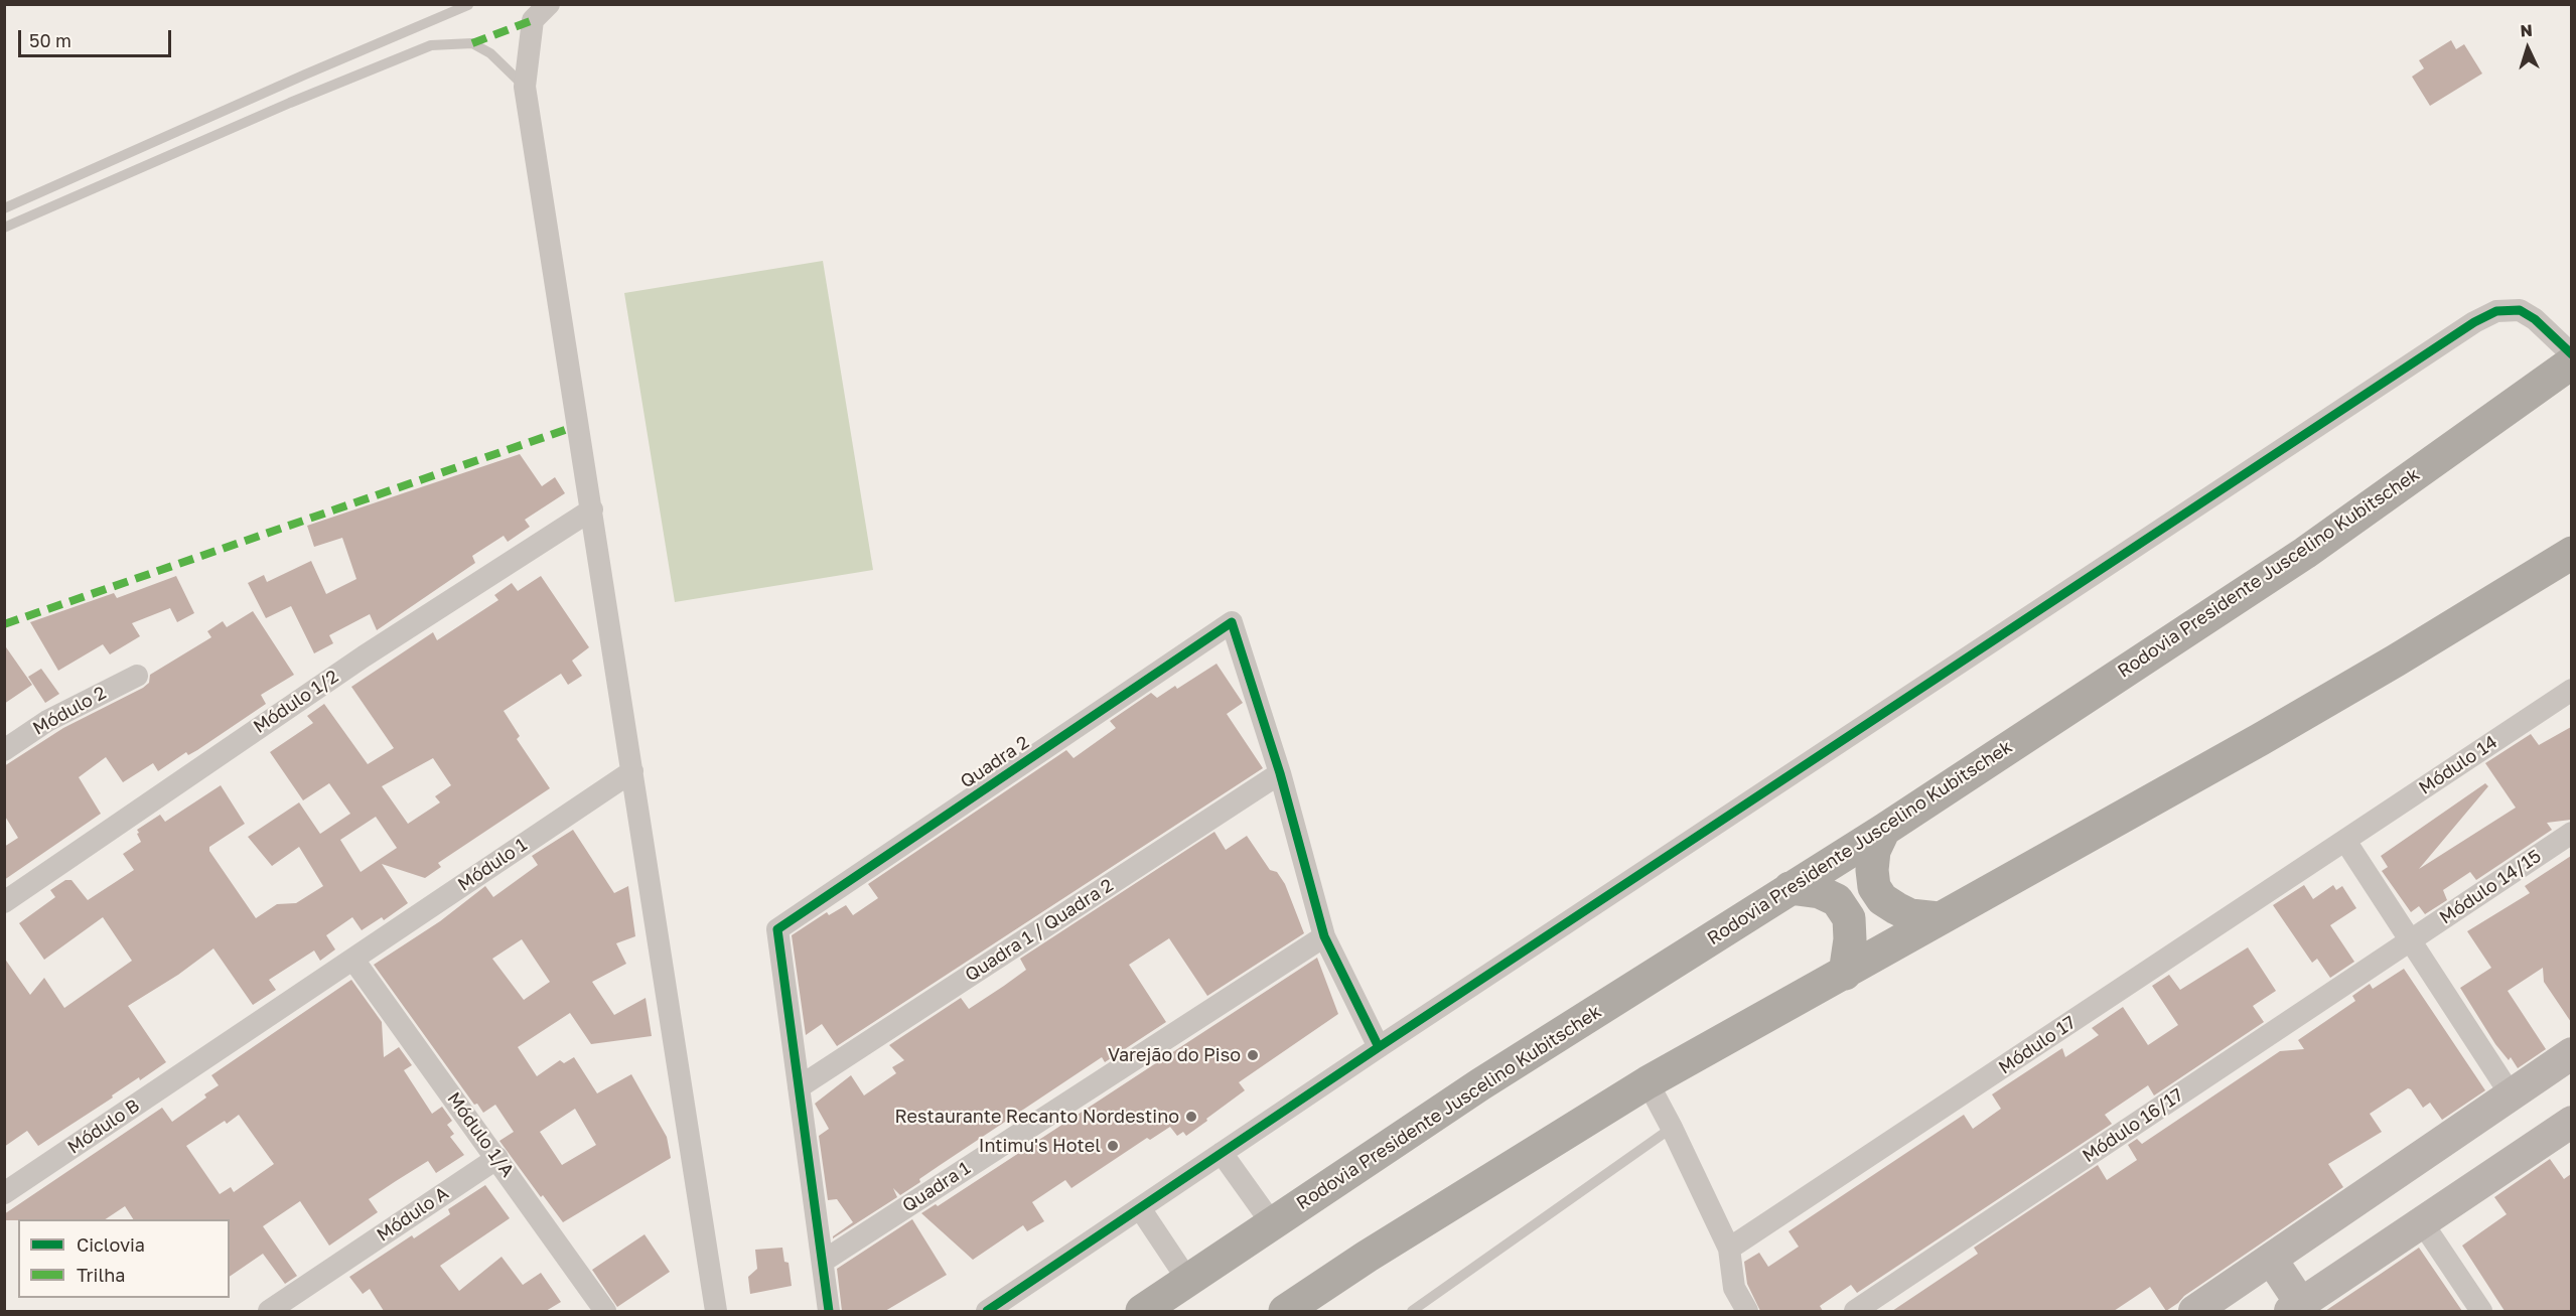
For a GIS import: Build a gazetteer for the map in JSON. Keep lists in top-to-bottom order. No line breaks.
{"streets":{"highway":["Rodovia Presidente Juscelino Kubitschek"],"street":["Módulo 1/2","Módulo 2","Quadra 2","Módulo 14","Módulo 1","Módulo 14/15","Quadra 1 / Quadra 2","Módulo 17","Módulo 16/17","Módulo B","Módulo 1/A","Quadra 1","Módulo A"]},"crossings":[["Quadra 2","Quadra 1 / Quadra 2"],["Módulo 14","Módulo 17"],["Módulo 1","Módulo B"],["Módulo 1","Módulo 1/A"],["Módulo 14/15","Módulo 16/17"],["Módulo B","Módulo 1/A"],["Módulo 1/A","Módulo A"]],"places":["Varejão do Piso","Restaurante Recanto Nordestino","Intimu's Hotel"],"legend":["Ciclovia","Trilha"],"scale_bar":"50 m","north":"top"}
